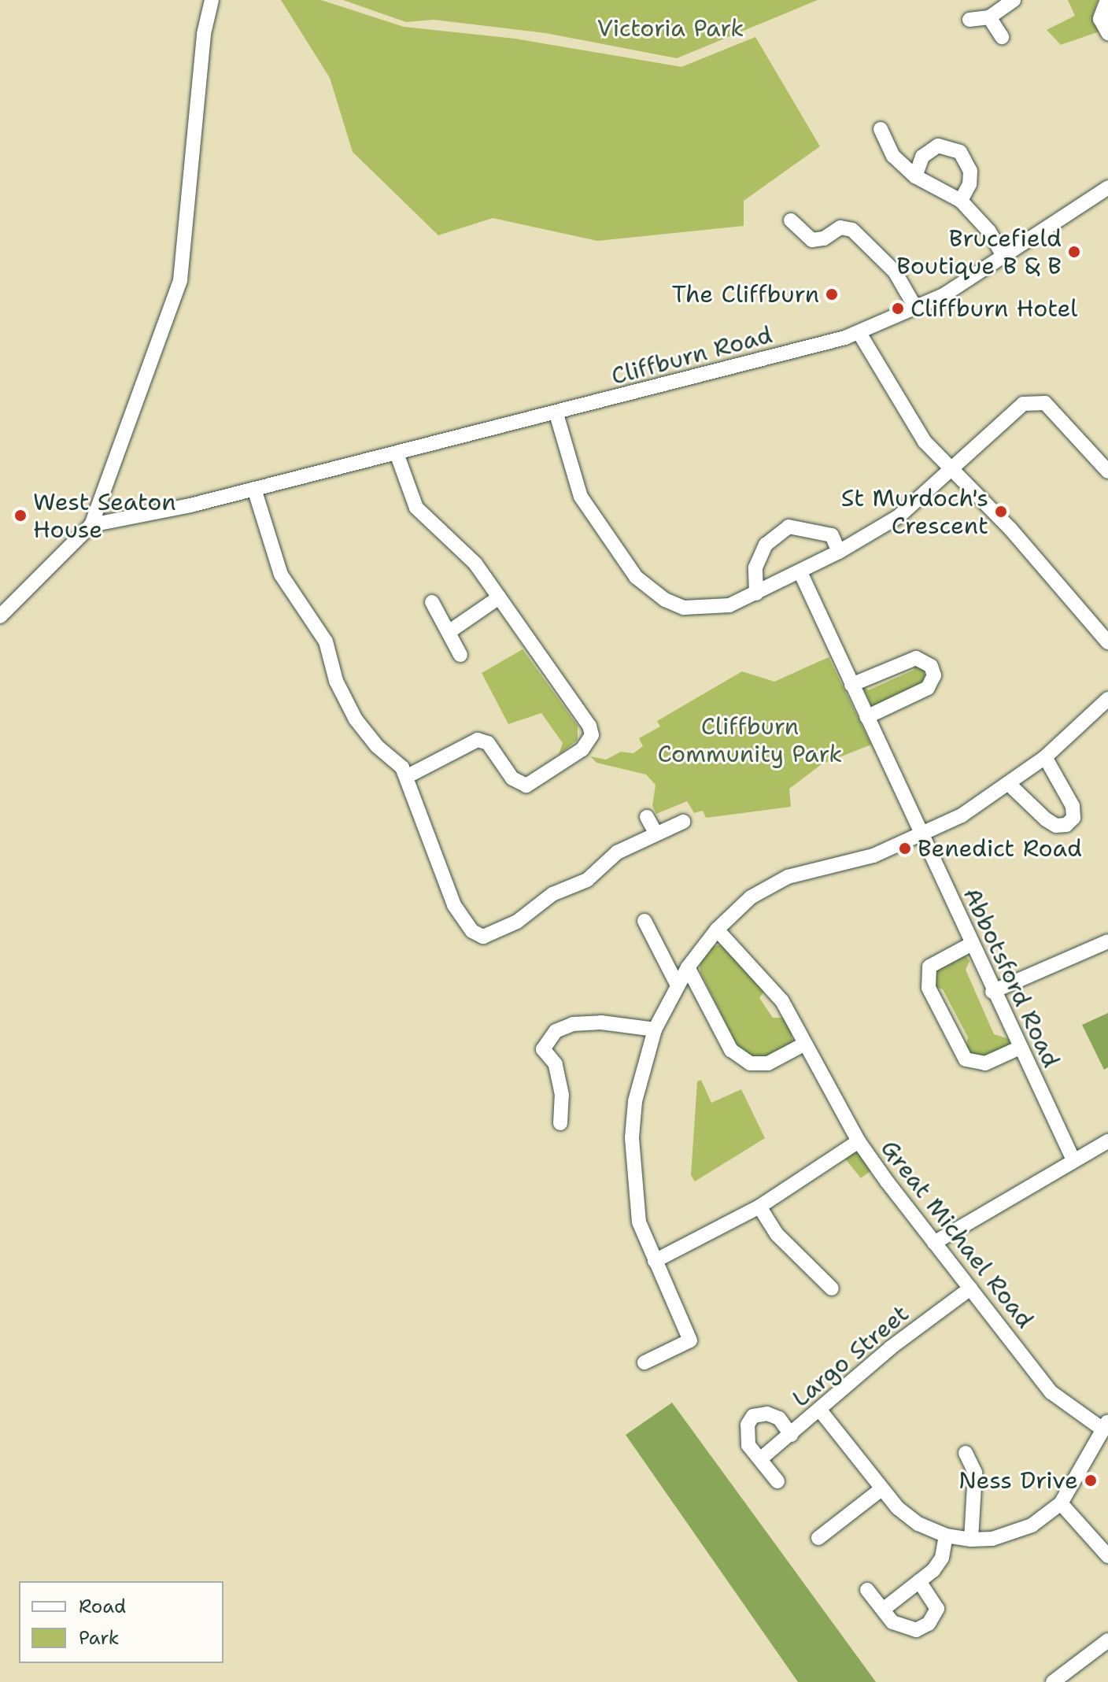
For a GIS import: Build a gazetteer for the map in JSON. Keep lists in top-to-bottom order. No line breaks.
{"streets":{"street":["Cliffburn Road","Abbotsford Road","Great Michael Road","Largo Street"]},"crossings":[["Great Michael Road","Largo Street"]],"parks":["Victoria Park","Cliffburn Community Park"],"places":["Brucefield Boutique B & B","The Cliffburn","Cliffburn Hotel","St Murdoch's Crescent","West Seaton House","Benedict Road","Ness Drive"],"legend":["Road","Park"]}
